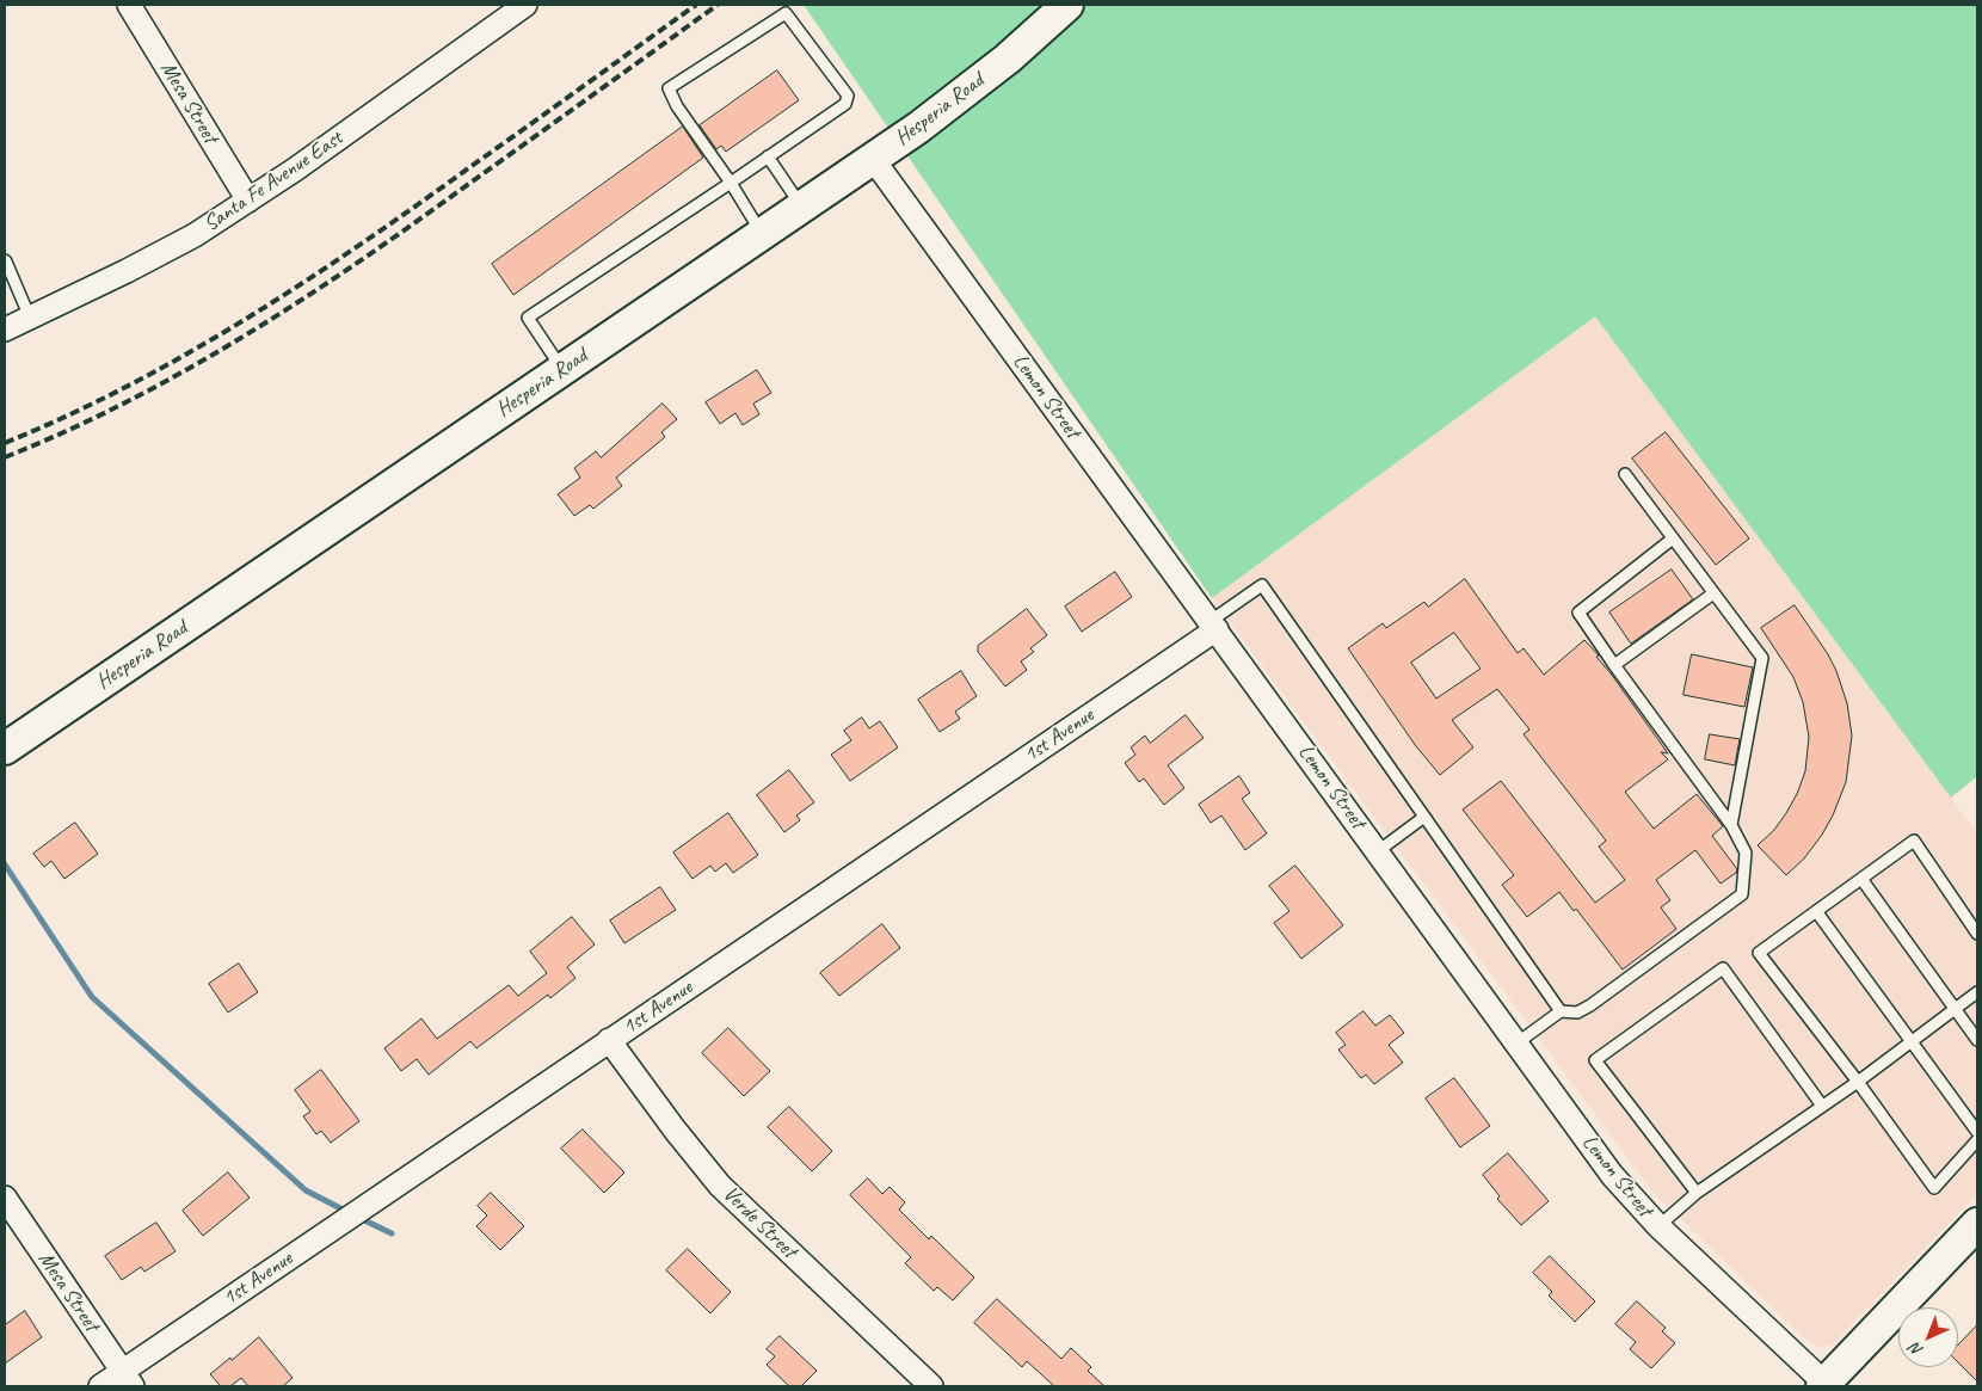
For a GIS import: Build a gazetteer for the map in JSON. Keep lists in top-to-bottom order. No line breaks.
{"streets":{"main road":["Hesperia Road"],"street":["Mesa Street","Santa Fe Avenue East","Lemon Street","1st Avenue","Verde Street"]},"crossings":[["Mesa Street","Santa Fe Avenue East"],["Mesa Street","1st Avenue"],["Hesperia Road","Lemon Street"],["Lemon Street","1st Avenue"],["1st Avenue","Verde Street"]],"north":"bottom left"}
